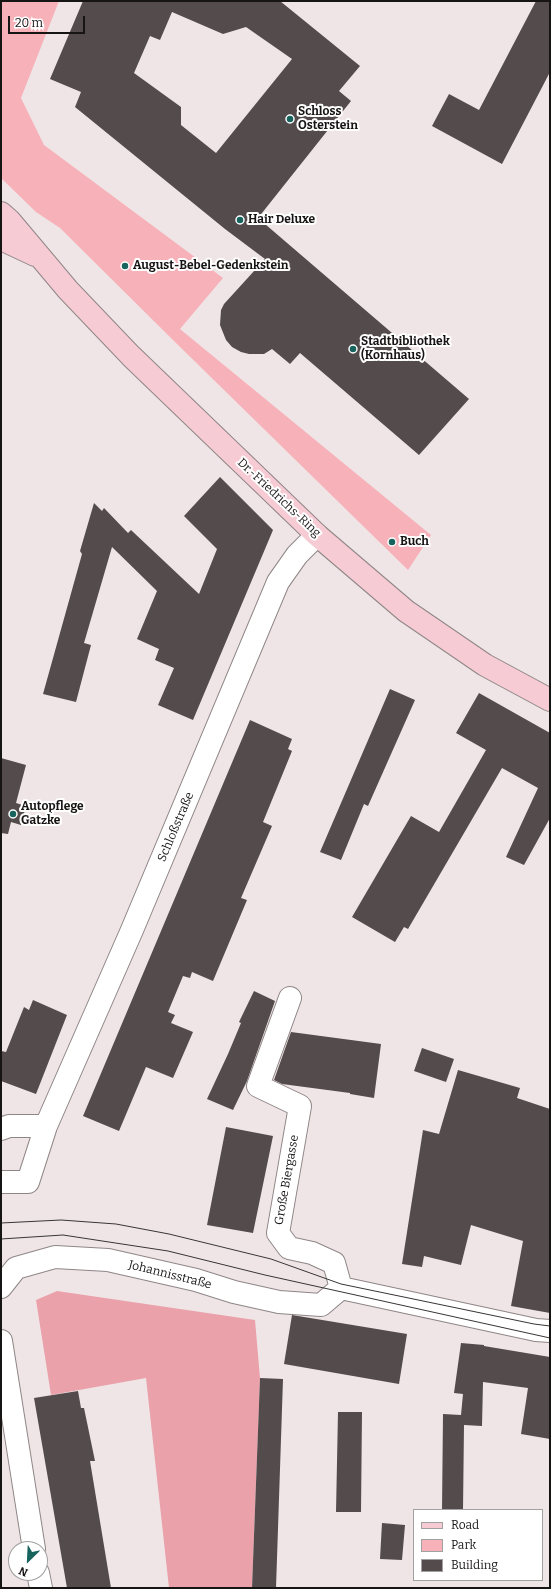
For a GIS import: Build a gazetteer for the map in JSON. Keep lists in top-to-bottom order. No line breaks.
{"streets":{"main road":["Dr.-Friedrichs-Ring"],"street":["Schloßstraße","Große Biergasse","Johannisstraße"]},"crossings":[["Dr.-Friedrichs-Ring","Schloßstraße"],["Große Biergasse","Johannisstraße"]],"places":["Schloss Osterstein","Hair Deluxe","August-Bebel-Gedenkstein","Stadtbibliothek (Kornhaus)","Buch","Autopflege Gatzke"],"legend":["Road","Park","Building"],"scale_bar":"20 m","north":"bottom left"}
